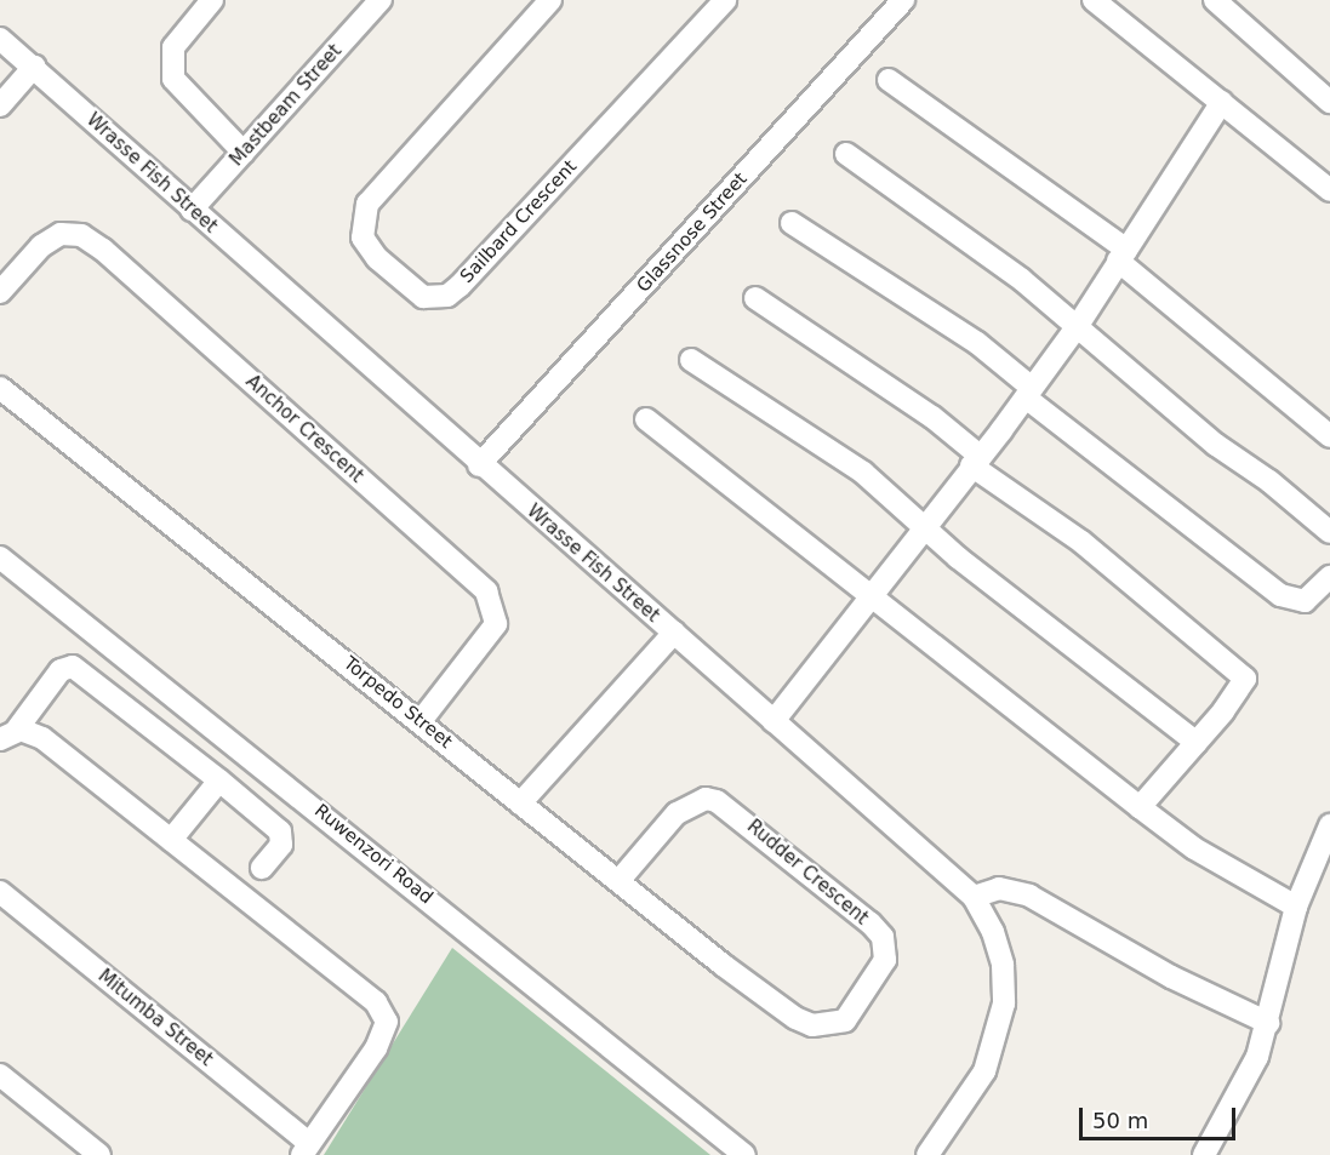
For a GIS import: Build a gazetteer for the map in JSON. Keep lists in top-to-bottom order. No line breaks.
{"streets":{"street":["Mastbeam Street","Wrasse Fish Street","Sailbard Crescent","Glassnose Street","Anchor Crescent","Torpedo Street","Ruwenzori Road","Rudder Crescent","Mitumba Street"]},"crossings":[["Mastbeam Street","Wrasse Fish Street"],["Wrasse Fish Street","Glassnose Street"],["Anchor Crescent","Torpedo Street"],["Torpedo Street","Rudder Crescent"]],"scale_bar":"50 m"}
